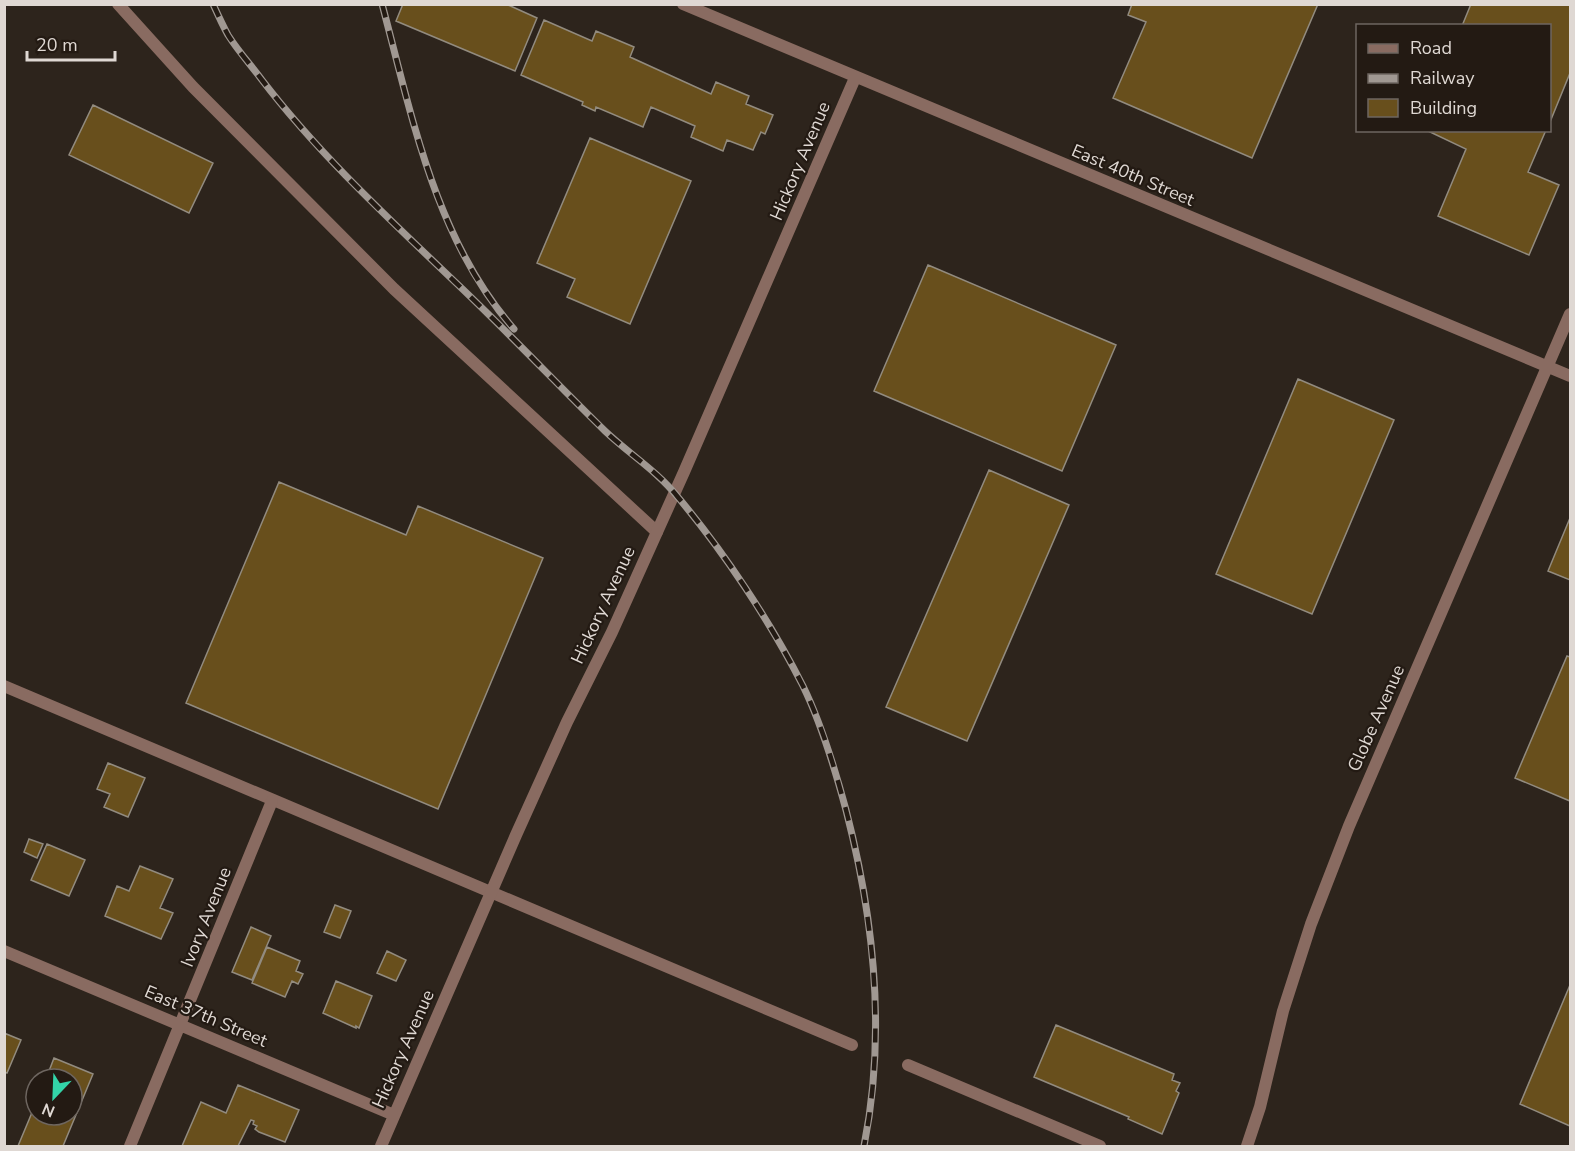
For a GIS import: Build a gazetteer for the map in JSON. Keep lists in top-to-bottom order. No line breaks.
{"streets":{"street":["Hickory Avenue","East 40th Street","Globe Avenue","Ivory Avenue","East 37th Street"]},"crossings":[["Hickory Avenue","East 40th Street"],["Hickory Avenue","East 37th Street"],["East 40th Street","Globe Avenue"],["Ivory Avenue","East 37th Street"]],"legend":["Road","Railway","Building"],"scale_bar":"20 m","north":"bottom left"}
